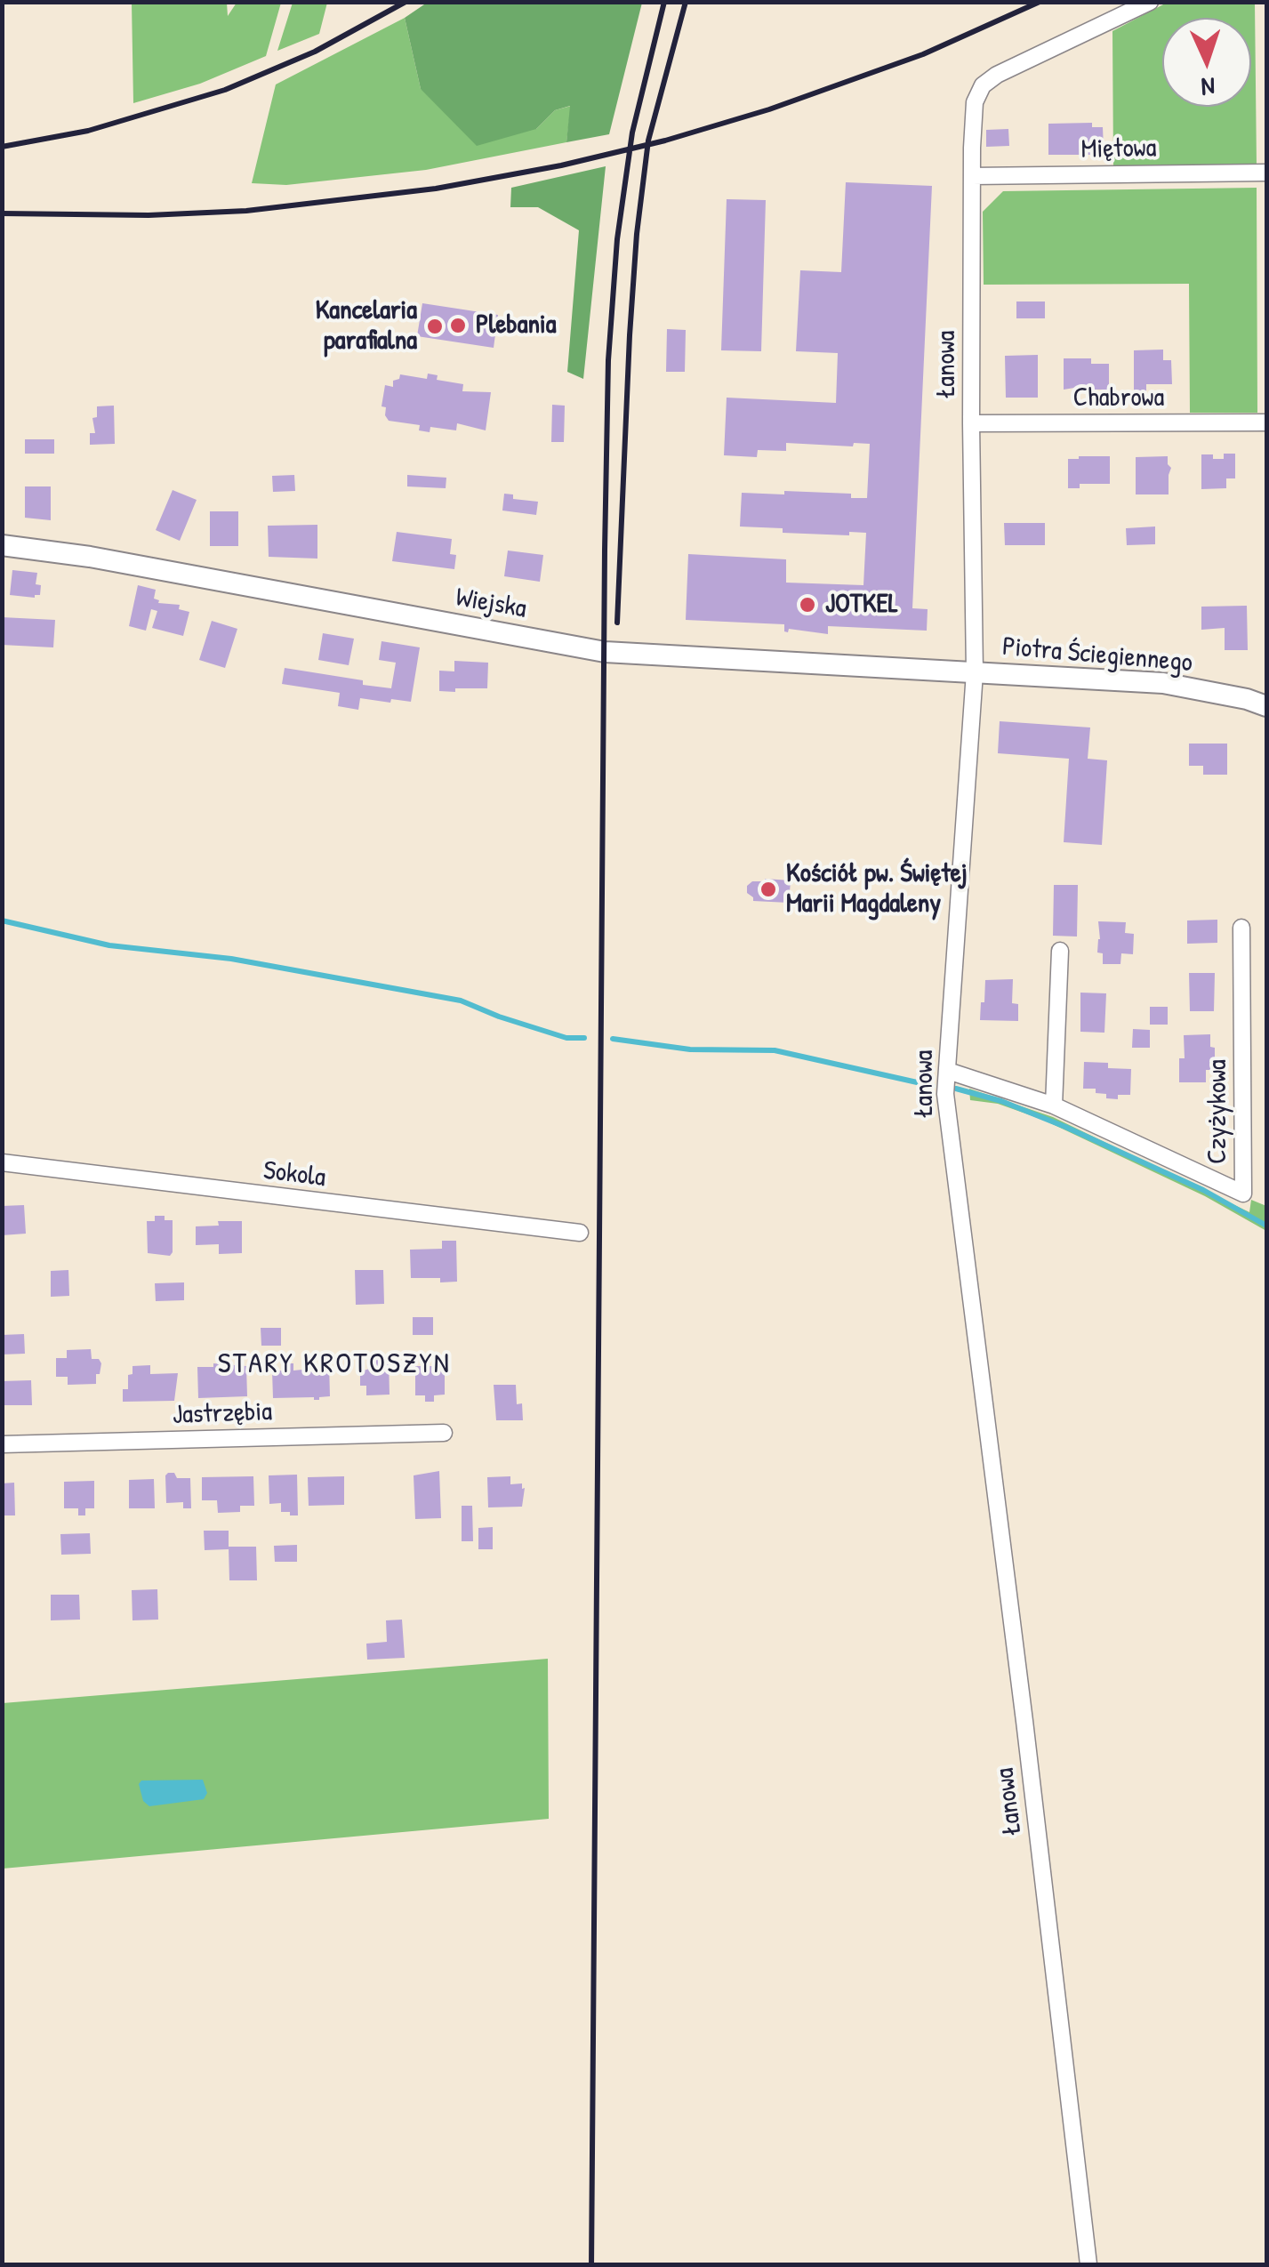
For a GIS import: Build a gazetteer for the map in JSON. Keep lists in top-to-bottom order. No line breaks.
{"streets":{"street":["Miętowa","Łanowa","Chabrowa","Wiejska","Piotra Ściegiennego","Czyżykowa","Sokola","Jastrzębia"]},"crossings":[["Miętowa","Łanowa"],["Łanowa","Chabrowa"],["Łanowa","Wiejska"],["Łanowa","Piotra Ściegiennego"],["Łanowa","Czyżykowa"],["Wiejska","Piotra Ściegiennego"]],"districts":["STARY KROTOSZYN"],"places":["Plebania","Kancelaria parafialna","JOTKEL","Kościół pw. Świętej Marii Magdaleny"],"north":"bottom"}
